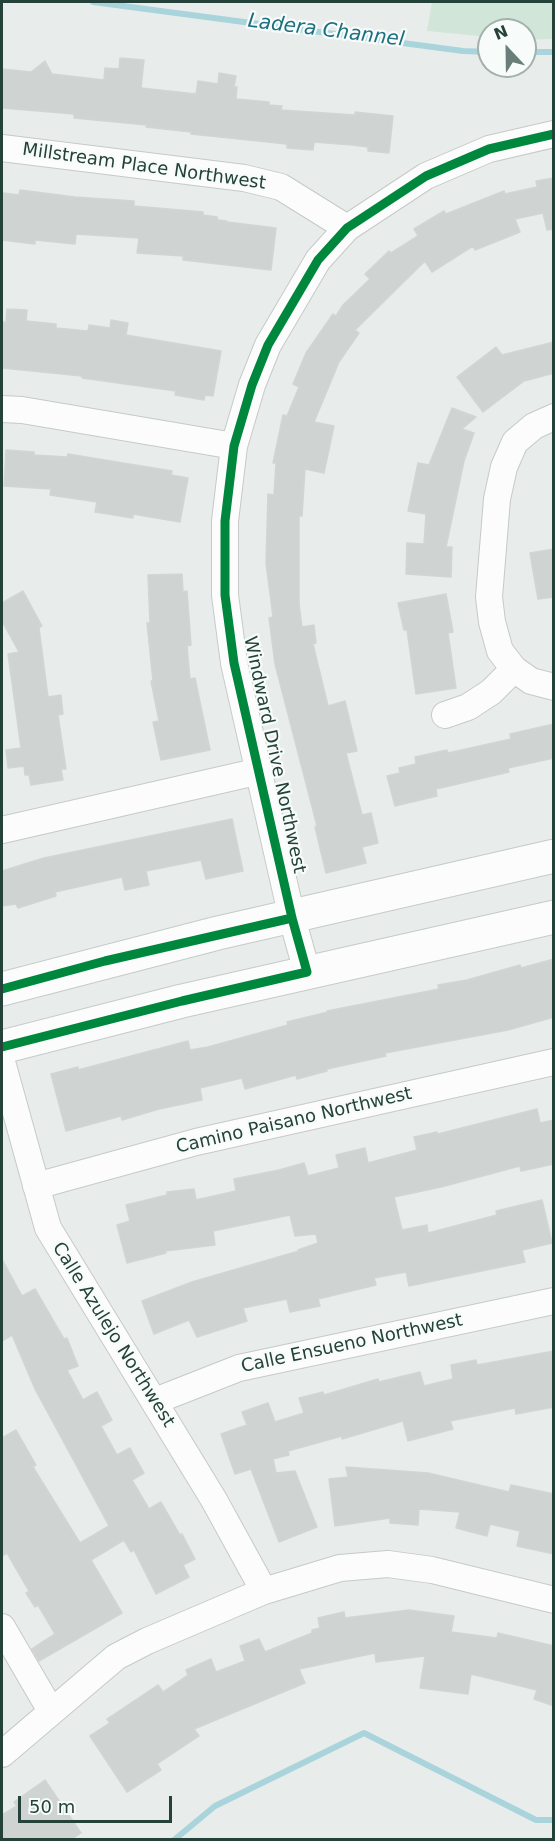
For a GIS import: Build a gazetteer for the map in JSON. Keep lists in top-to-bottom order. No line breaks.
{"streets":{"street":["Millstream Place Northwest","Windward Drive Northwest","Camino Paisano Northwest","Calle Azulejo Northwest","Calle Ensueno Northwest"]},"crossings":[["Millstream Place Northwest","Windward Drive Northwest"],["Camino Paisano Northwest","Calle Azulejo Northwest"],["Calle Azulejo Northwest","Calle Ensueno Northwest"]],"water":["Ladera Channel"],"scale_bar":"50 m","north":"top"}
